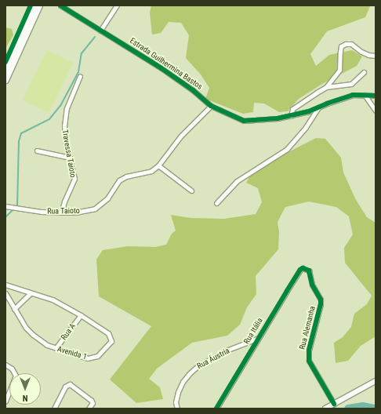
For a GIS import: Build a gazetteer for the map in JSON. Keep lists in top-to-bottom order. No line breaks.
{"streets":{"street":["Estrada Guilhermina Bastos","Travessa Taioto","Rua Taioto","Rua Alemanha","Rua Itália","Rua A","Avenida 1","Rua Áustria"]},"crossings":[["Estrada Guilhermina Bastos","Rua Taioto"],["Travessa Taioto","Rua Taioto"],["Rua Alemanha","Rua Itália"],["Rua Itália","Rua Áustria"],["Rua A","Avenida 1"]],"north":"bottom"}
